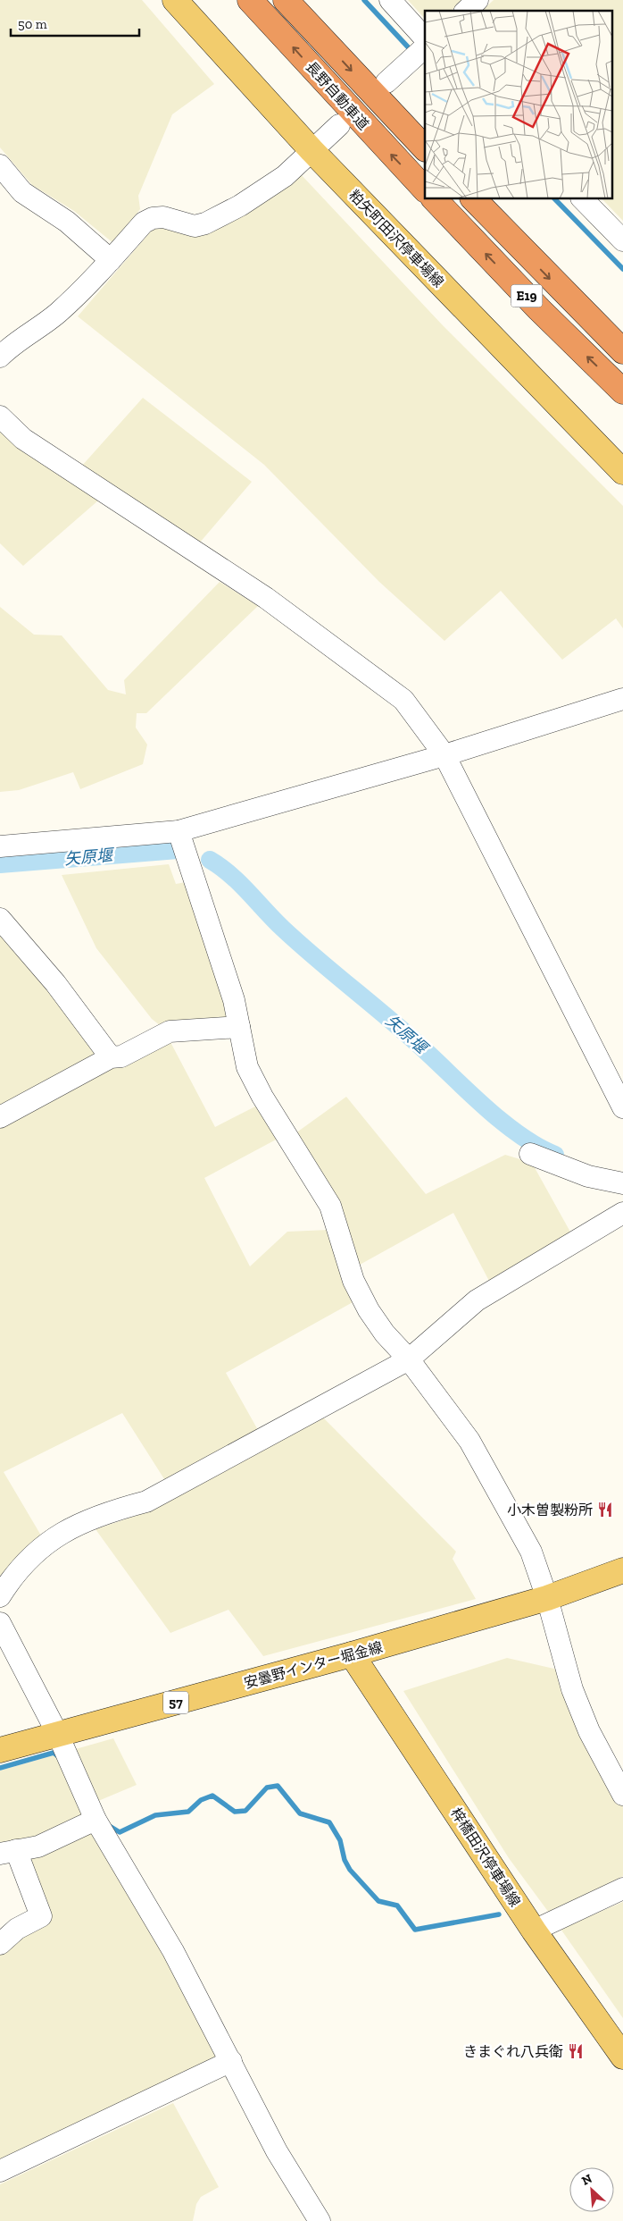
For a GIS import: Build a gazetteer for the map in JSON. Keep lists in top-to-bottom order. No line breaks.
{"streets":{"highway":["長野自動車道","E19"],"main road":["粕矢町田沢停車場線","安曇野インター堀金線","57","梓橋田沢停車場線"]},"crossings":[["安曇野インター堀金線","梓橋田沢停車場線"]],"water":["矢原堰"],"places":{"restaurant":["小木曽製粉所","きまぐれ八兵衛"]},"scale_bar":"50 m","north":"top left"}
